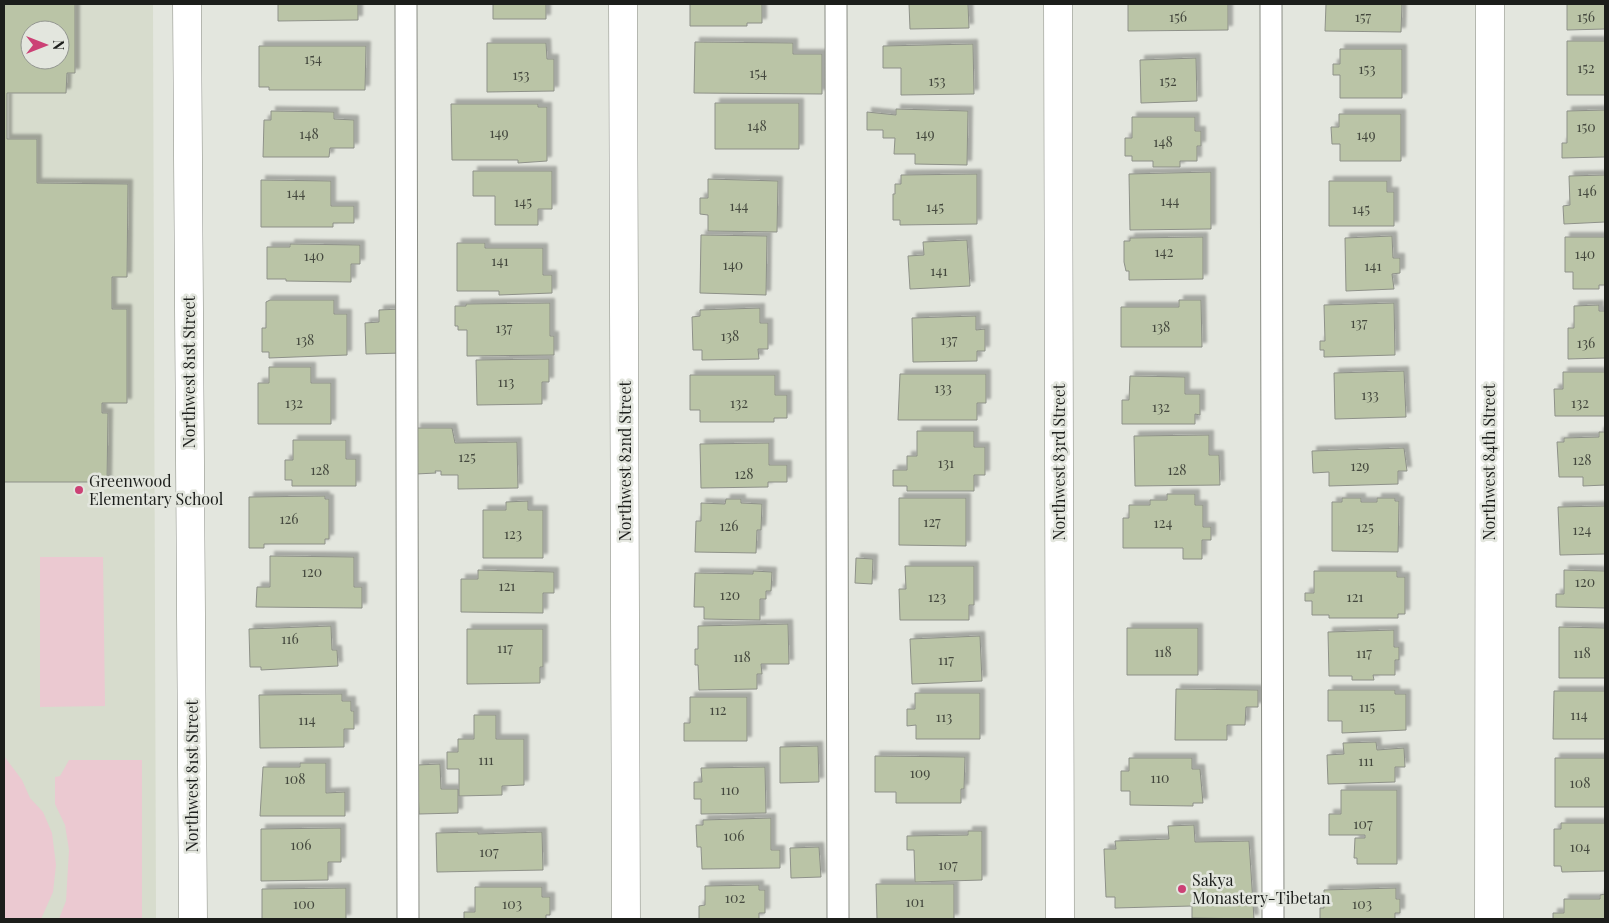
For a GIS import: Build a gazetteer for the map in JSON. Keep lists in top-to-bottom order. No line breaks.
{"streets":{"street":["Northwest 81st Street","Northwest 82nd Street","Northwest 83rd Street","Northwest 84th Street"]},"places":["Greenwood Elementary School","Sakya Monastery-Tibetan"],"house_numbers":["156","157","156","154","152","153","154","153","153","152","148","150","149","148","149","149","148","146","144","144","145","144","145","145","142","140","140","141","140","141","141","137","138","137","138","138","137","136","113","133","133","132","132","132","132","125","128","131","129","128","128","128","126","127","124","126","125","124","123","120","120","121","120","123","121","116","117","118","117","118","118","117","115","112","114","113","114","111","111","109","110","108","108","110","107","106","106","104","107","107","102","101","100","103","103"],"north":"right"}
